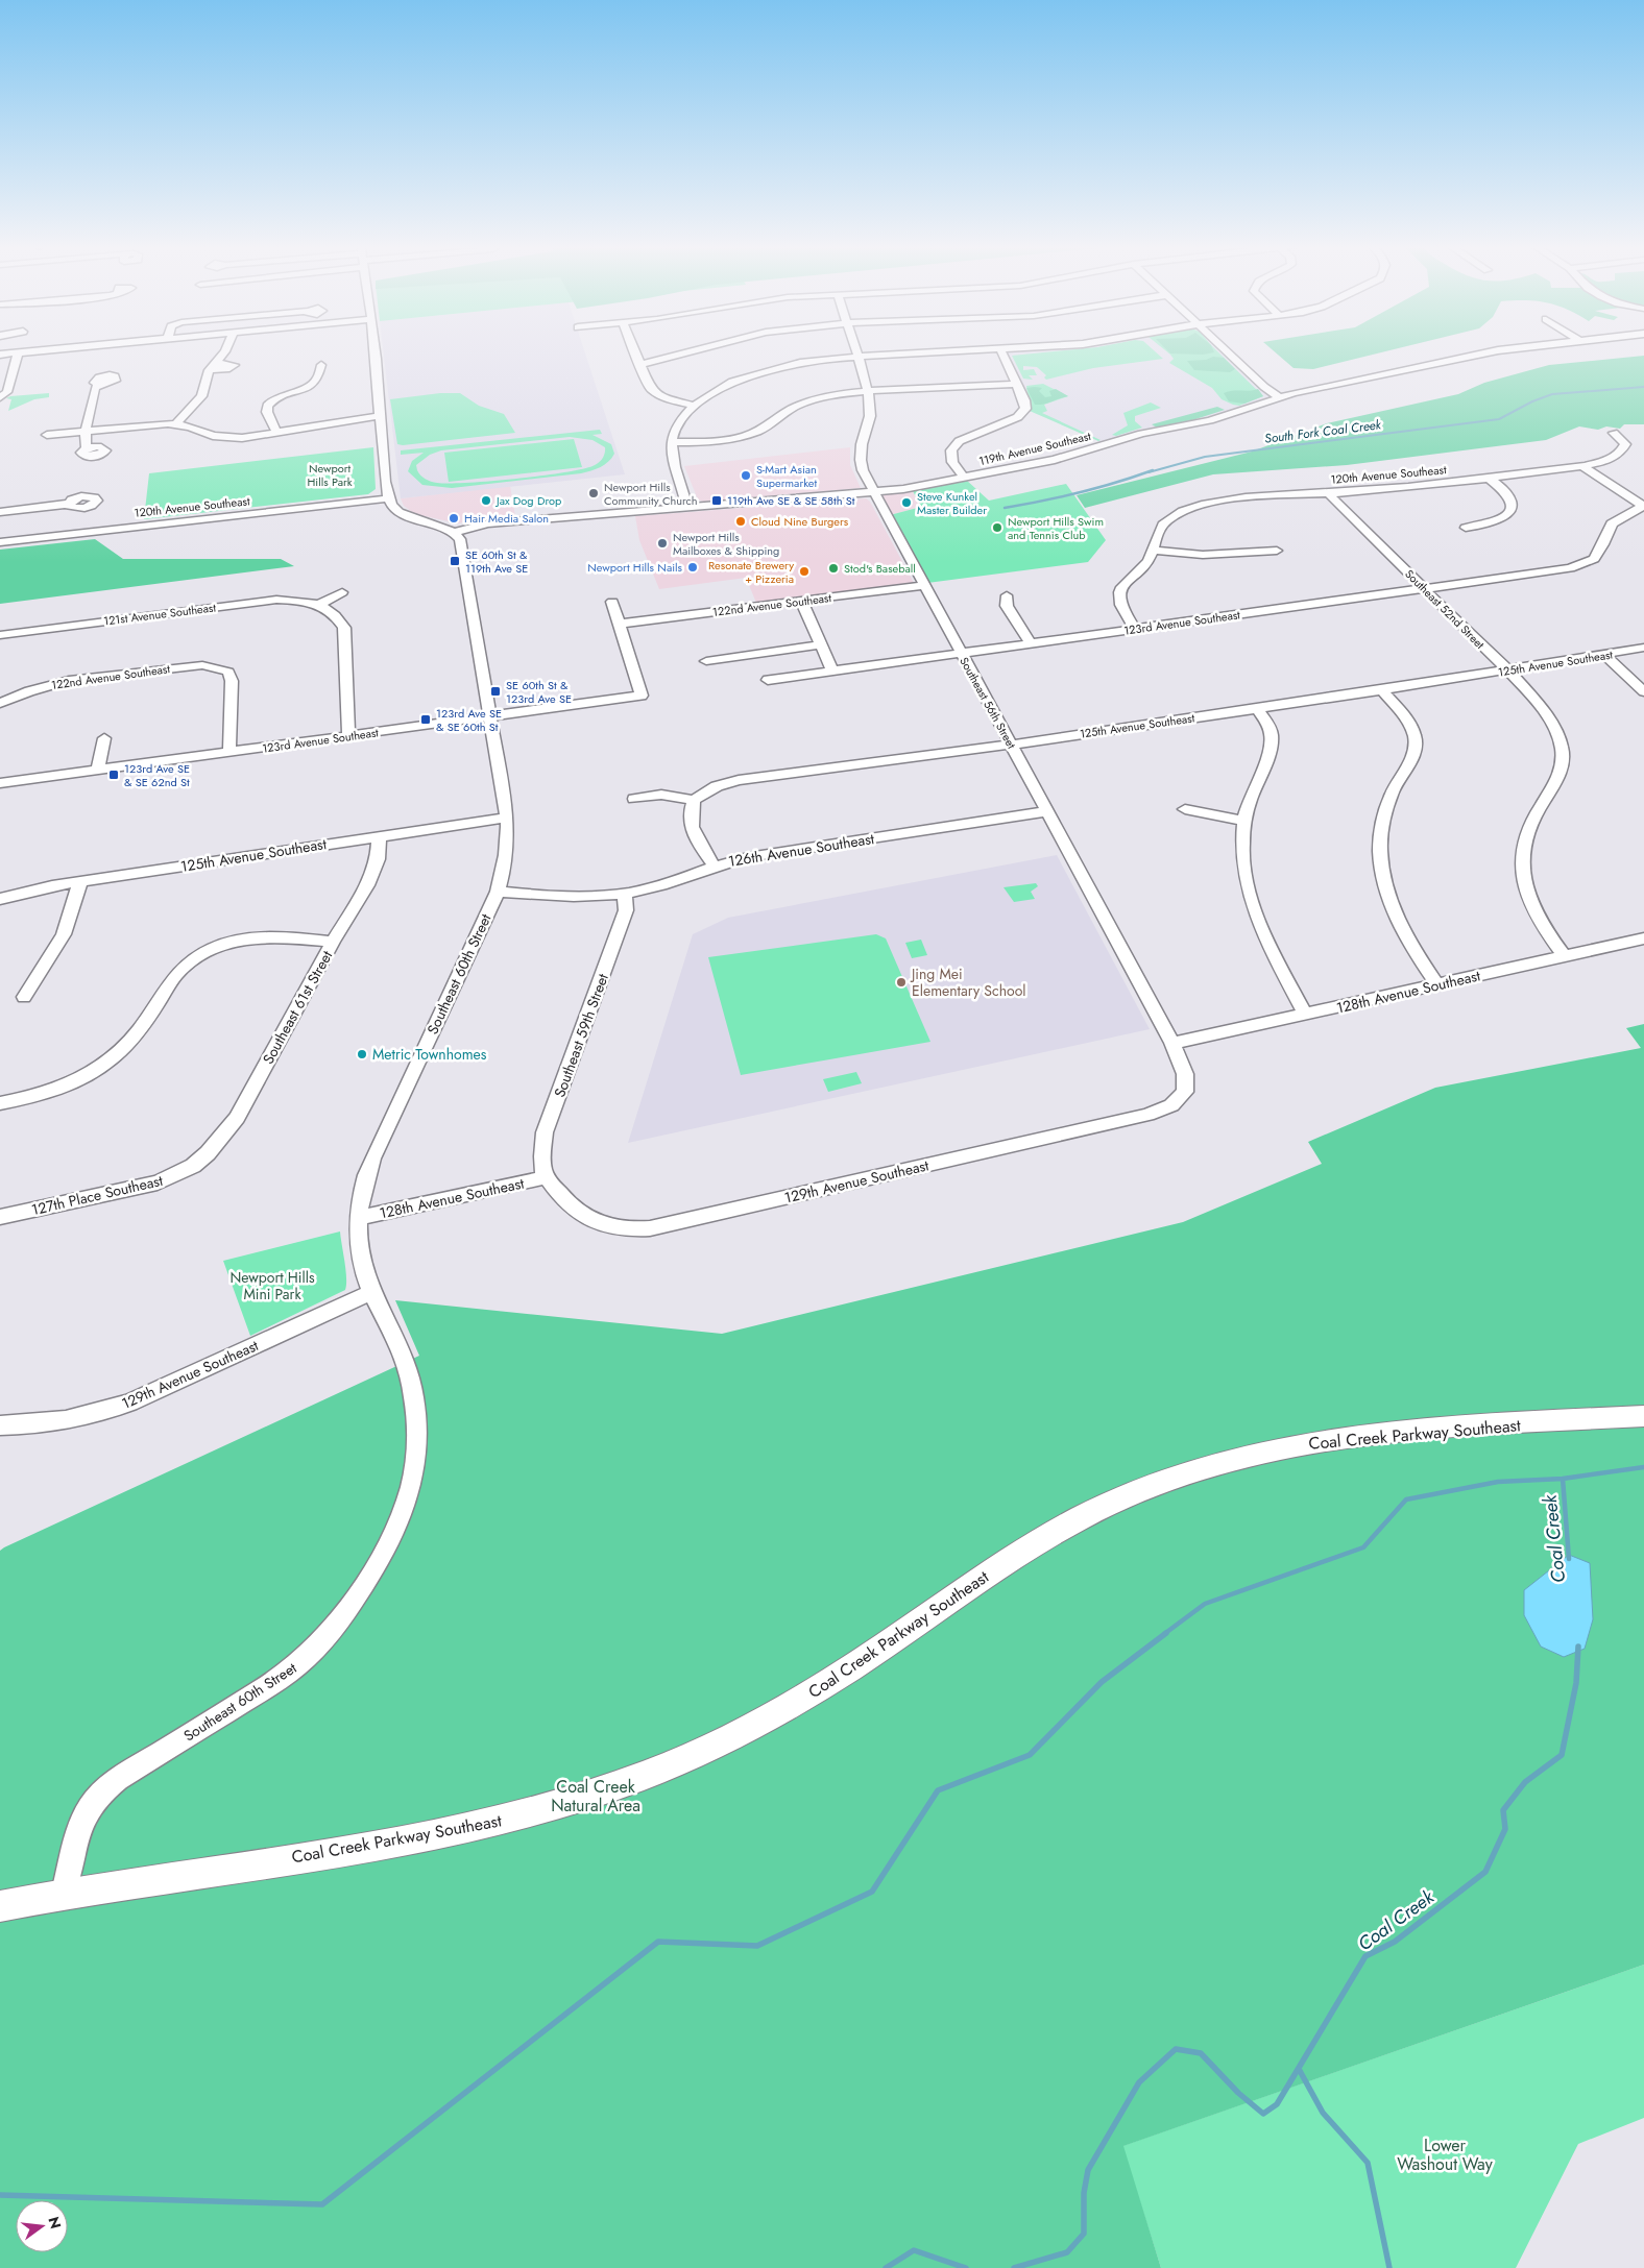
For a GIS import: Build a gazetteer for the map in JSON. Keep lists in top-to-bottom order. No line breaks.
{"streets":{"main road":["Coal Creek Parkway Southeast"],"street":["119th Avenue Southeast","120th Avenue Southeast","122nd Avenue Southeast","Southeast 52nd Street","121st Avenue Southeast","123rd Avenue Southeast","125th Avenue Southeast","Southeast 56th Street","126th Avenue Southeast","Southeast 60th Street","128th Avenue Southeast","Southeast 61st Street","Southeast 59th Street","129th Avenue Southeast","127th Place Southeast"]},"crossings":[["119th Avenue Southeast","Southeast 56th Street"],["119th Avenue Southeast","Southeast 60th Street"],["120th Avenue Southeast","Southeast 52nd Street"],["120th Avenue Southeast","123rd Avenue Southeast"],["122nd Avenue Southeast","123rd Avenue Southeast"],["122nd Avenue Southeast","Southeast 56th Street"],["Southeast 52nd Street","123rd Avenue Southeast"],["Southeast 52nd Street","125th Avenue Southeast"],["Southeast 52nd Street","128th Avenue Southeast"],["123rd Avenue Southeast","Southeast 56th Street"],["123rd Avenue Southeast","Southeast 60th Street"],["125th Avenue Southeast","Southeast 56th Street"],["125th Avenue Southeast","Southeast 60th Street"],["125th Avenue Southeast","Southeast 61st Street"],["Southeast 56th Street","126th Avenue Southeast"],["Southeast 56th Street","128th Avenue Southeast"],["Southeast 56th Street","129th Avenue Southeast"],["126th Avenue Southeast","Southeast 60th Street"],["126th Avenue Southeast","Southeast 59th Street"],["Southeast 60th Street","128th Avenue Southeast"],["Southeast 60th Street","129th Avenue Southeast"],["Southeast 60th Street","Coal Creek Parkway Southeast"],["128th Avenue Southeast","Southeast 59th Street"],["128th Avenue Southeast","129th Avenue Southeast"],["Southeast 61st Street","127th Place Southeast"],["Southeast 59th Street","129th Avenue Southeast"]],"water":["South Fork Coal Creek","Coal Creek"],"parks":["Newport Hills Park","Newport Hills Mini Park","Coal Creek Natural Area","Lower Washout Way"],"places":{"other":["S-Mart Asian Supermarket","Newport Hills Community Church","Jax Dog Drop","Steve Kunkel Master Builder","Hair Media Salon","Cloud Nine Burgers","Newport Hills Swim and Tennis Club","Newport Hills Mailboxes & Shipping","Newport Hills Nails","Stod's Baseball","Resonate Brewery + Pizzeria","Jing Mei Elementary School","Metric Townhomes"],"transit":["119th Ave SE & SE 58th St","SE 60th St & 119th Ave SE","SE 60th St & 123rd Ave SE","123rd Ave SE & SE 60th St","123rd Ave SE & SE 62nd St"]},"north":"right"}
